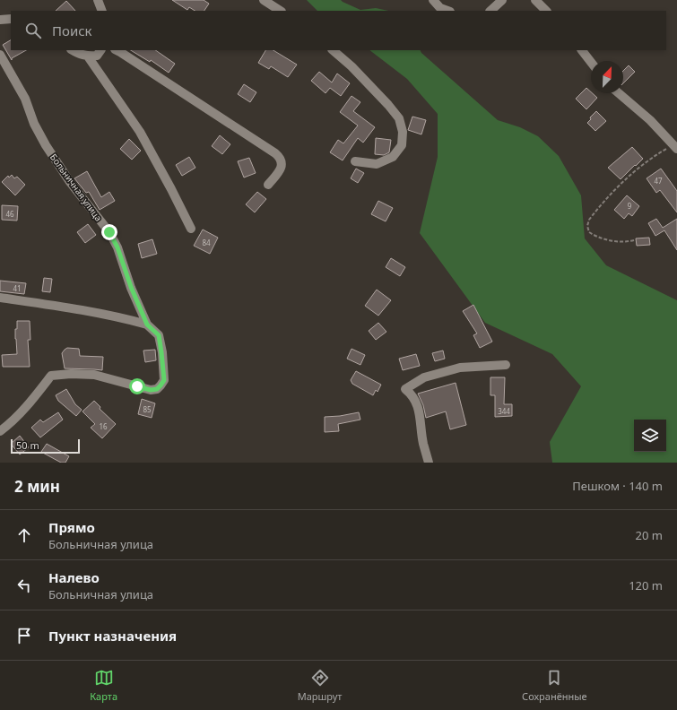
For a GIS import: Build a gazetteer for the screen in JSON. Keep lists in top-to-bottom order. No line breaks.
{"streets":{"street":["Больничная улица"]},"house_numbers":["47","9","46","84","41","85","344","16"],"scale_bar":"50 m","north":"top right","page":{"search":"Поиск","scale":"50 m","heading":["2 мин","Пешком · 140 m"],"list":[["Прямо","Больничная улица","20 m"],["Налево","Больничная улица","120 m"],"Пункт назначения"],"nav":["Карта","Маршрут","Сохранённые"]}}
